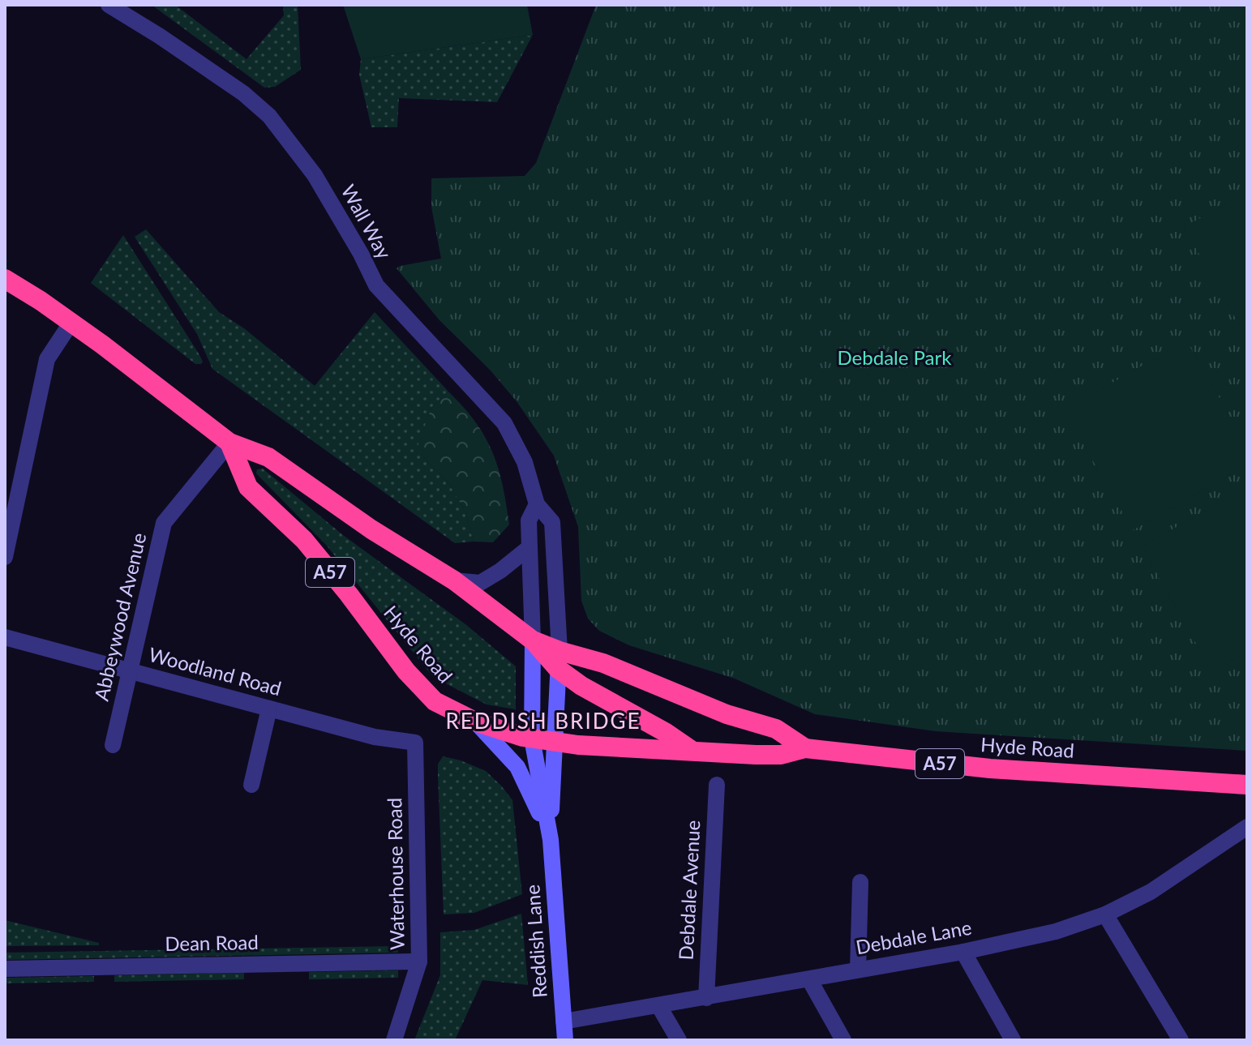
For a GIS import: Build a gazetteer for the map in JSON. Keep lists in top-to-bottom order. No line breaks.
{"streets":{"highway":["A57","Hyde Road"],"main road":["Wall Way","Reddish Lane"],"street":["Abbeywood Avenue","Woodland Road","Waterhouse Road","Debdale Avenue","Debdale Lane","Dean Road"]},"crossings":[["Wall Way","Hyde Road"],["Wall Way","Reddish Lane"],["Abbeywood Avenue","Hyde Road"],["Abbeywood Avenue","Woodland Road"],["Hyde Road","Reddish Lane"],["Woodland Road","Waterhouse Road"],["Waterhouse Road","Dean Road"],["Debdale Avenue","Debdale Lane"],["Debdale Lane","Reddish Lane"]],"districts":["REDDISH BRIDGE"],"parks":["Debdale Park"]}
